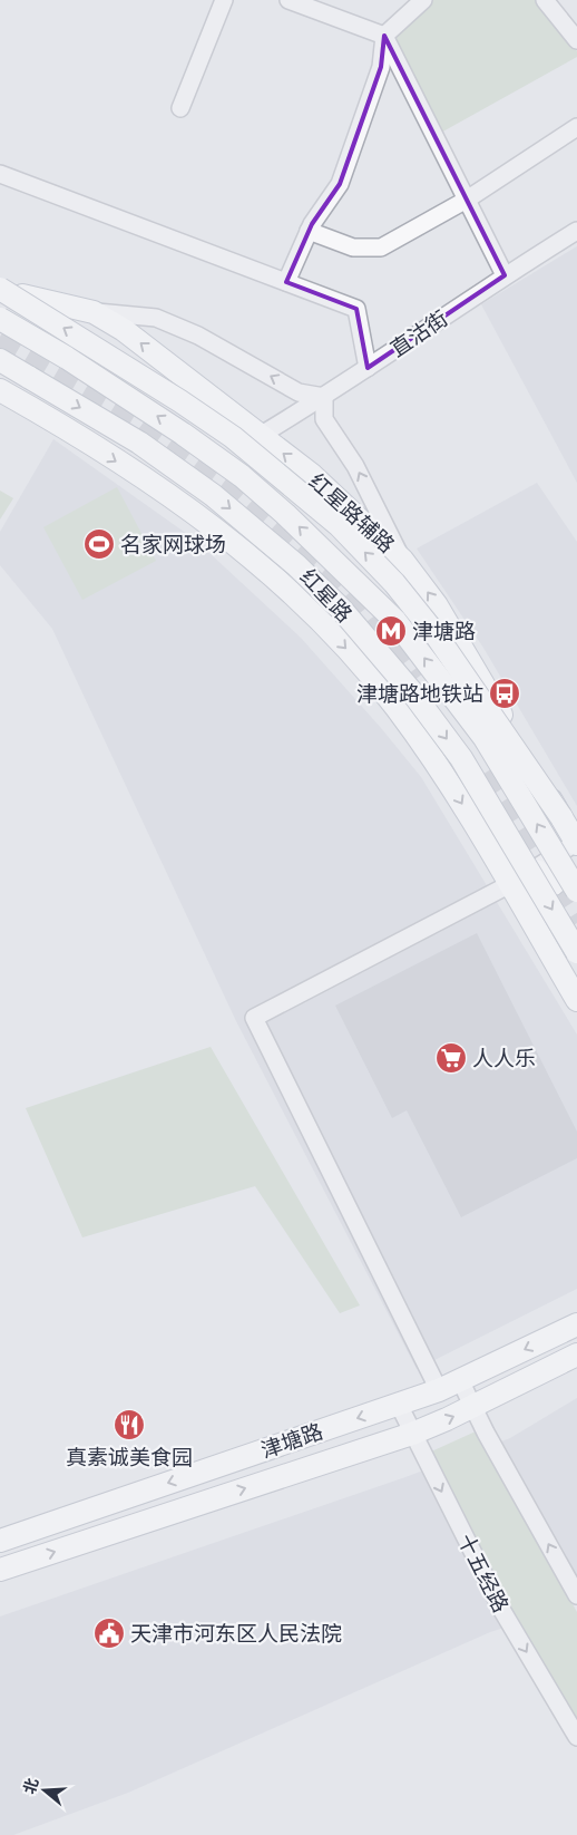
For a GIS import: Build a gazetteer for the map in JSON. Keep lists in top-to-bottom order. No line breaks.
{"streets":{"main road":["红星路辅路","红星路","津塘路"],"street":["直沽街","十五经路"]},"crossings":[["直沽街","红星路辅路"],["津塘路","十五经路"]],"places":{"sports":["名家网球场"],"metro station":["津塘路"],"bus stop":["津塘路地铁站"],"supermarket":["人人乐"],"restaurant":["真素诚美食园"],"public building":["天津市河东区人民法院"]},"north":"left"}
